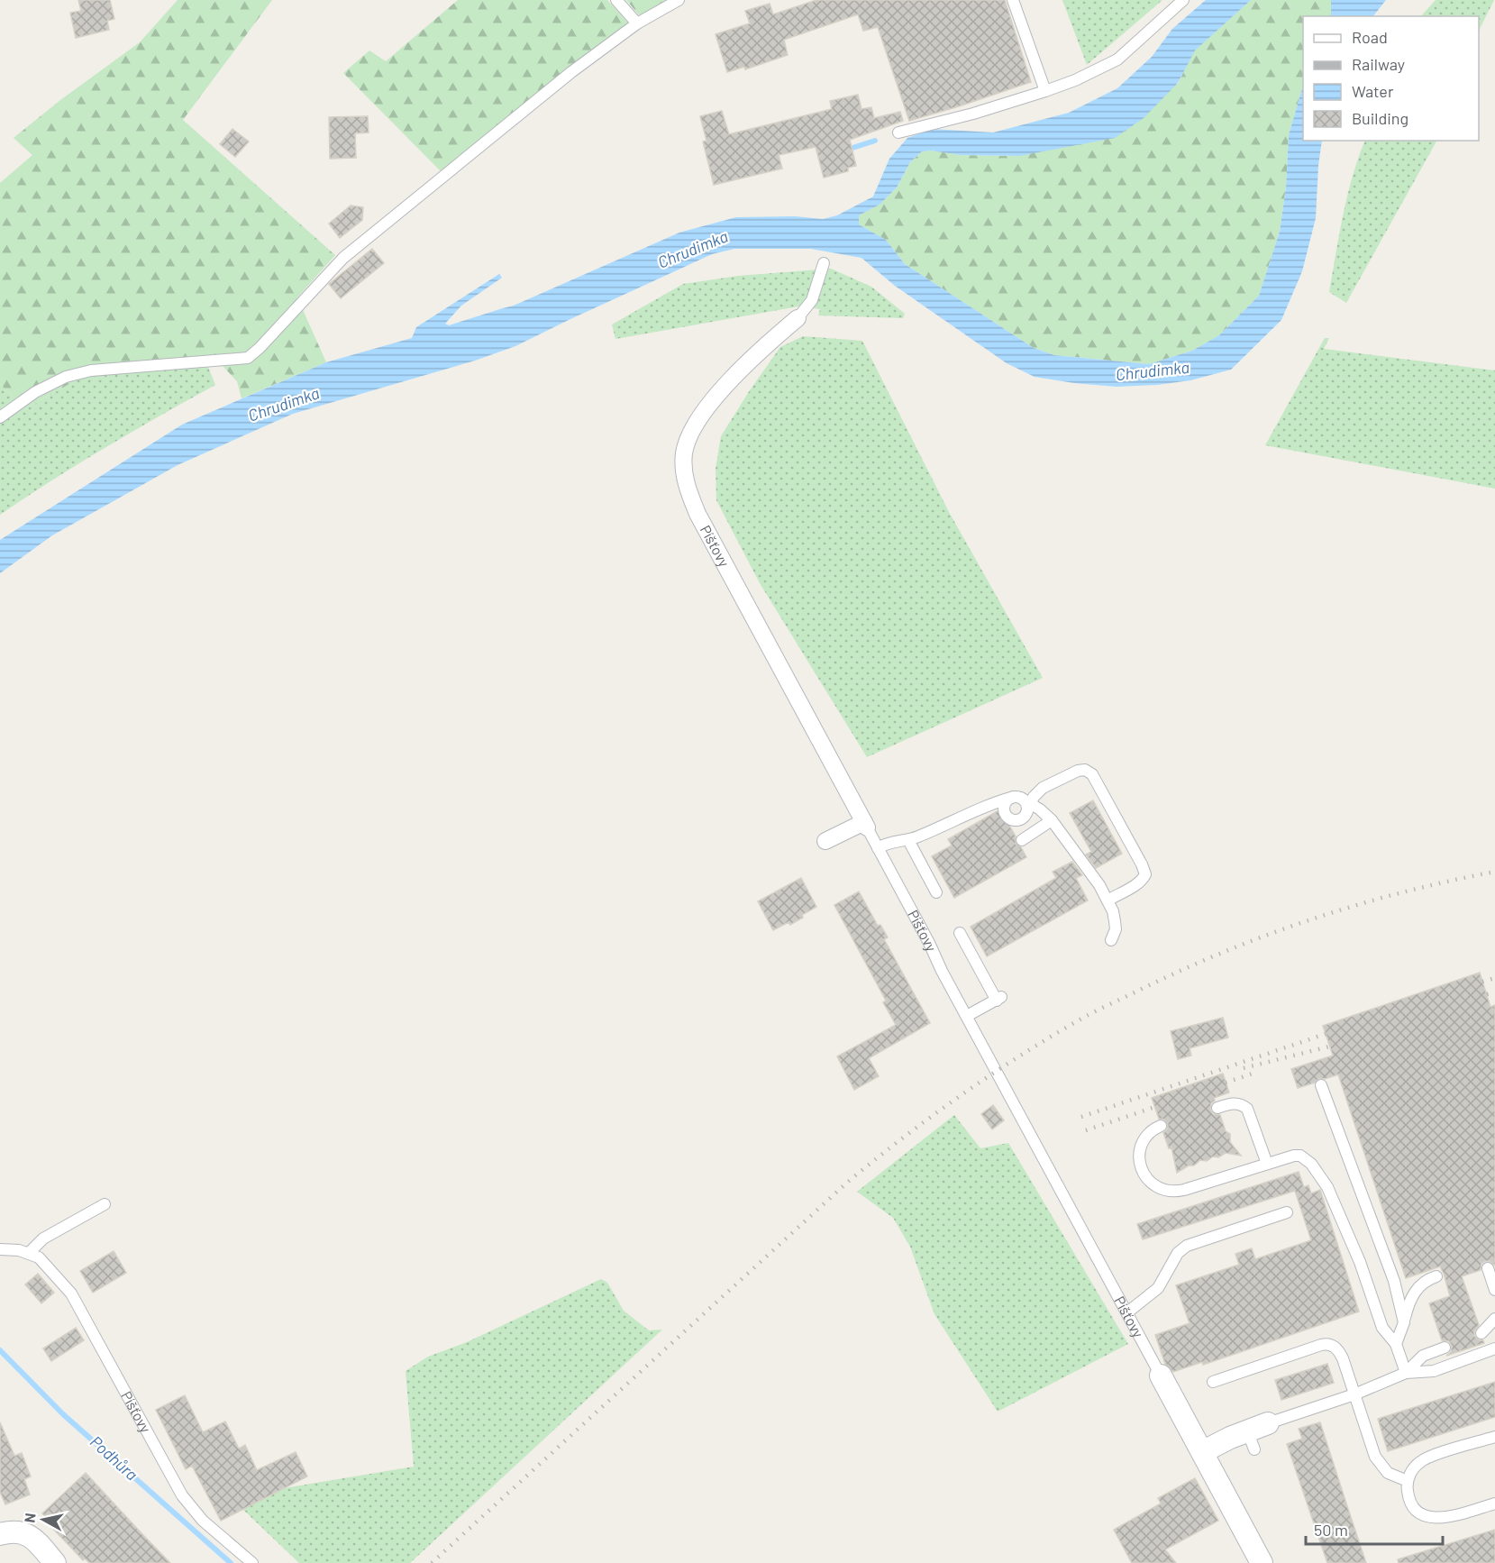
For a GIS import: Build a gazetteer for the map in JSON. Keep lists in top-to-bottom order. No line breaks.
{"streets":{"street":["Píšťovy"]},"water":["Chrudimka","Podhůra"],"legend":["Road","Railway","Water","Building"],"scale_bar":"50 m","north":"left"}
